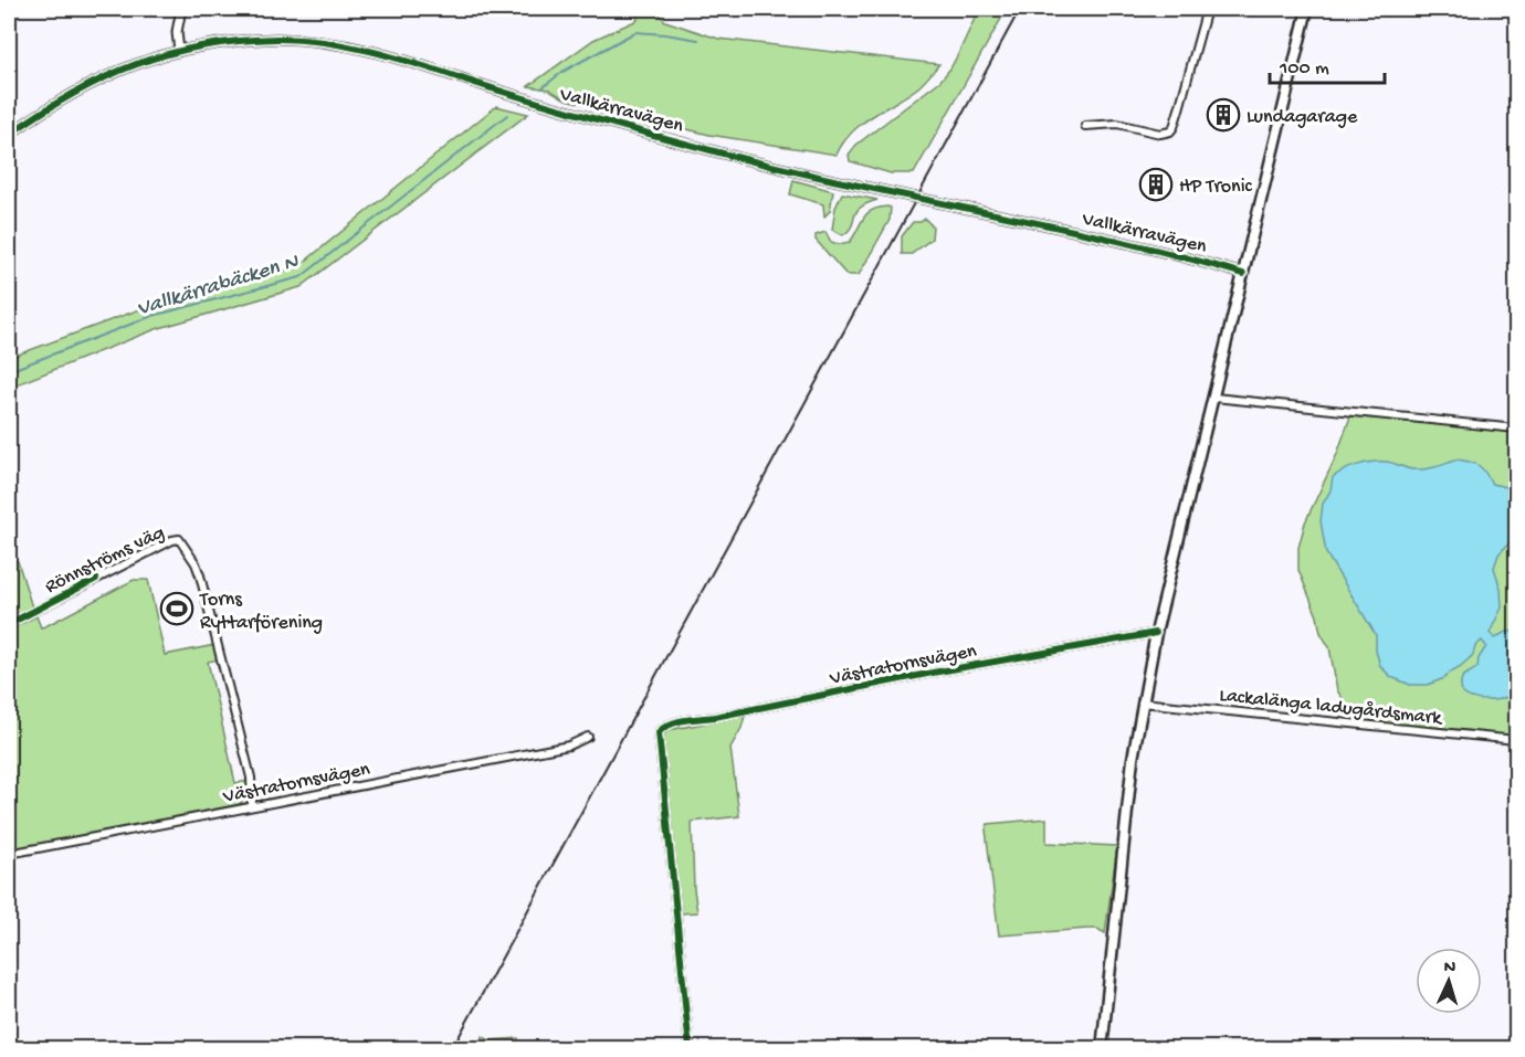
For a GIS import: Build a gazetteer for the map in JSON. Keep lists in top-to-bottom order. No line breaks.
{"streets":{"street":["Vallkärravägen","Rönnströms väg","Västratornsvägen","Lackalänga ladugårdsmark"]},"crossings":[["Rönnströms väg","Västratornsvägen"]],"water":["Vallkärrabäcken N"],"places":{"building":["Lundagarage","HP Tronic"],"sports":["Torns Ryttarförening"]},"scale_bar":"100 m","north":"top"}
